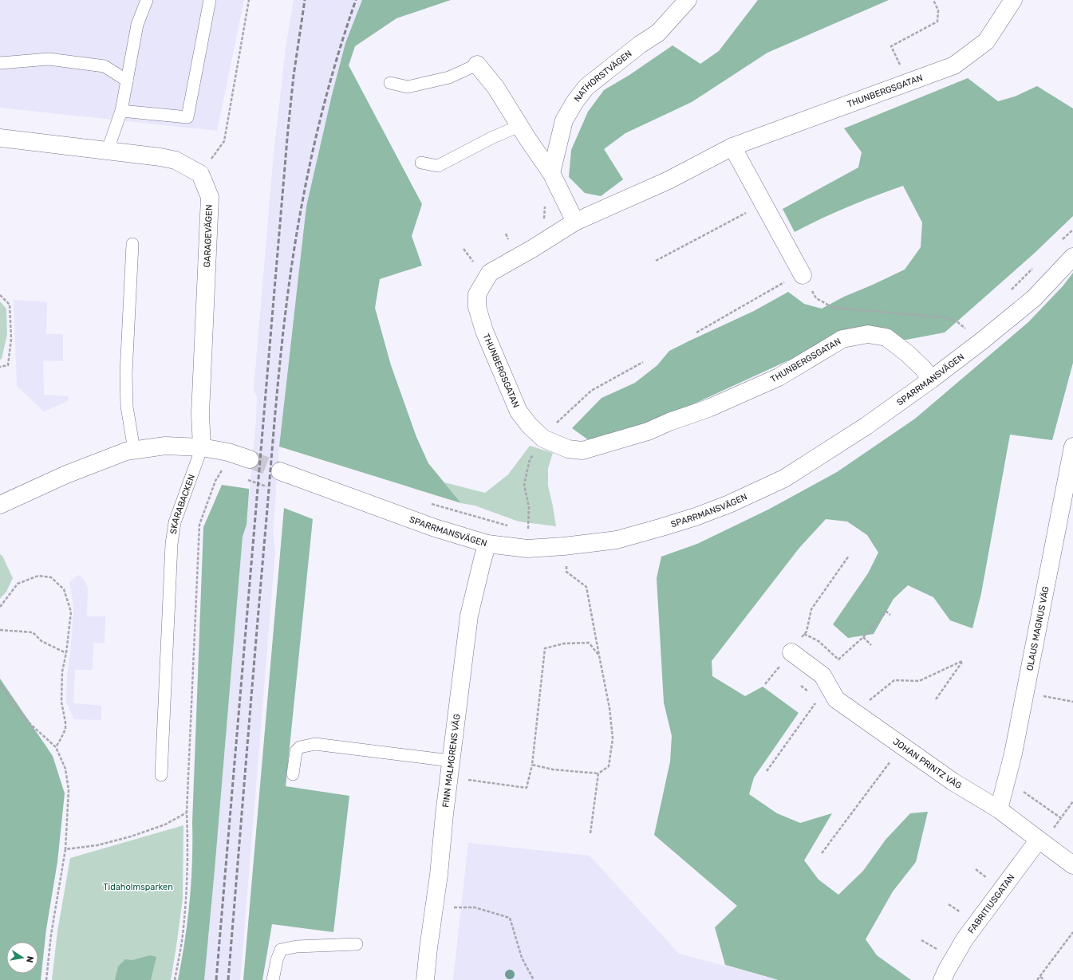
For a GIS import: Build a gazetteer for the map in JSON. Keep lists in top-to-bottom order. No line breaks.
{"streets":{"street":["NATHORSTVÄGEN","THUNBERGSGATAN","GARAGEVÄGEN","SPARRMANSVÄGEN","OLAUS MAGNUS VÄG","FINN MALMGRENS VÄG","JOHAN PRINTZ VÄG","FABRITIUSGATAN"],"lane":["SKARABACKEN"]},"crossings":[["THUNBERGSGATAN","SPARRMANSVÄGEN"],["GARAGEVÄGEN","SKARABACKEN"],["SPARRMANSVÄGEN","FINN MALMGRENS VÄG"],["OLAUS MAGNUS VÄG","JOHAN PRINTZ VÄG"],["JOHAN PRINTZ VÄG","FABRITIUSGATAN"]],"parks":["Tidaholmsparken"],"north":"right"}
